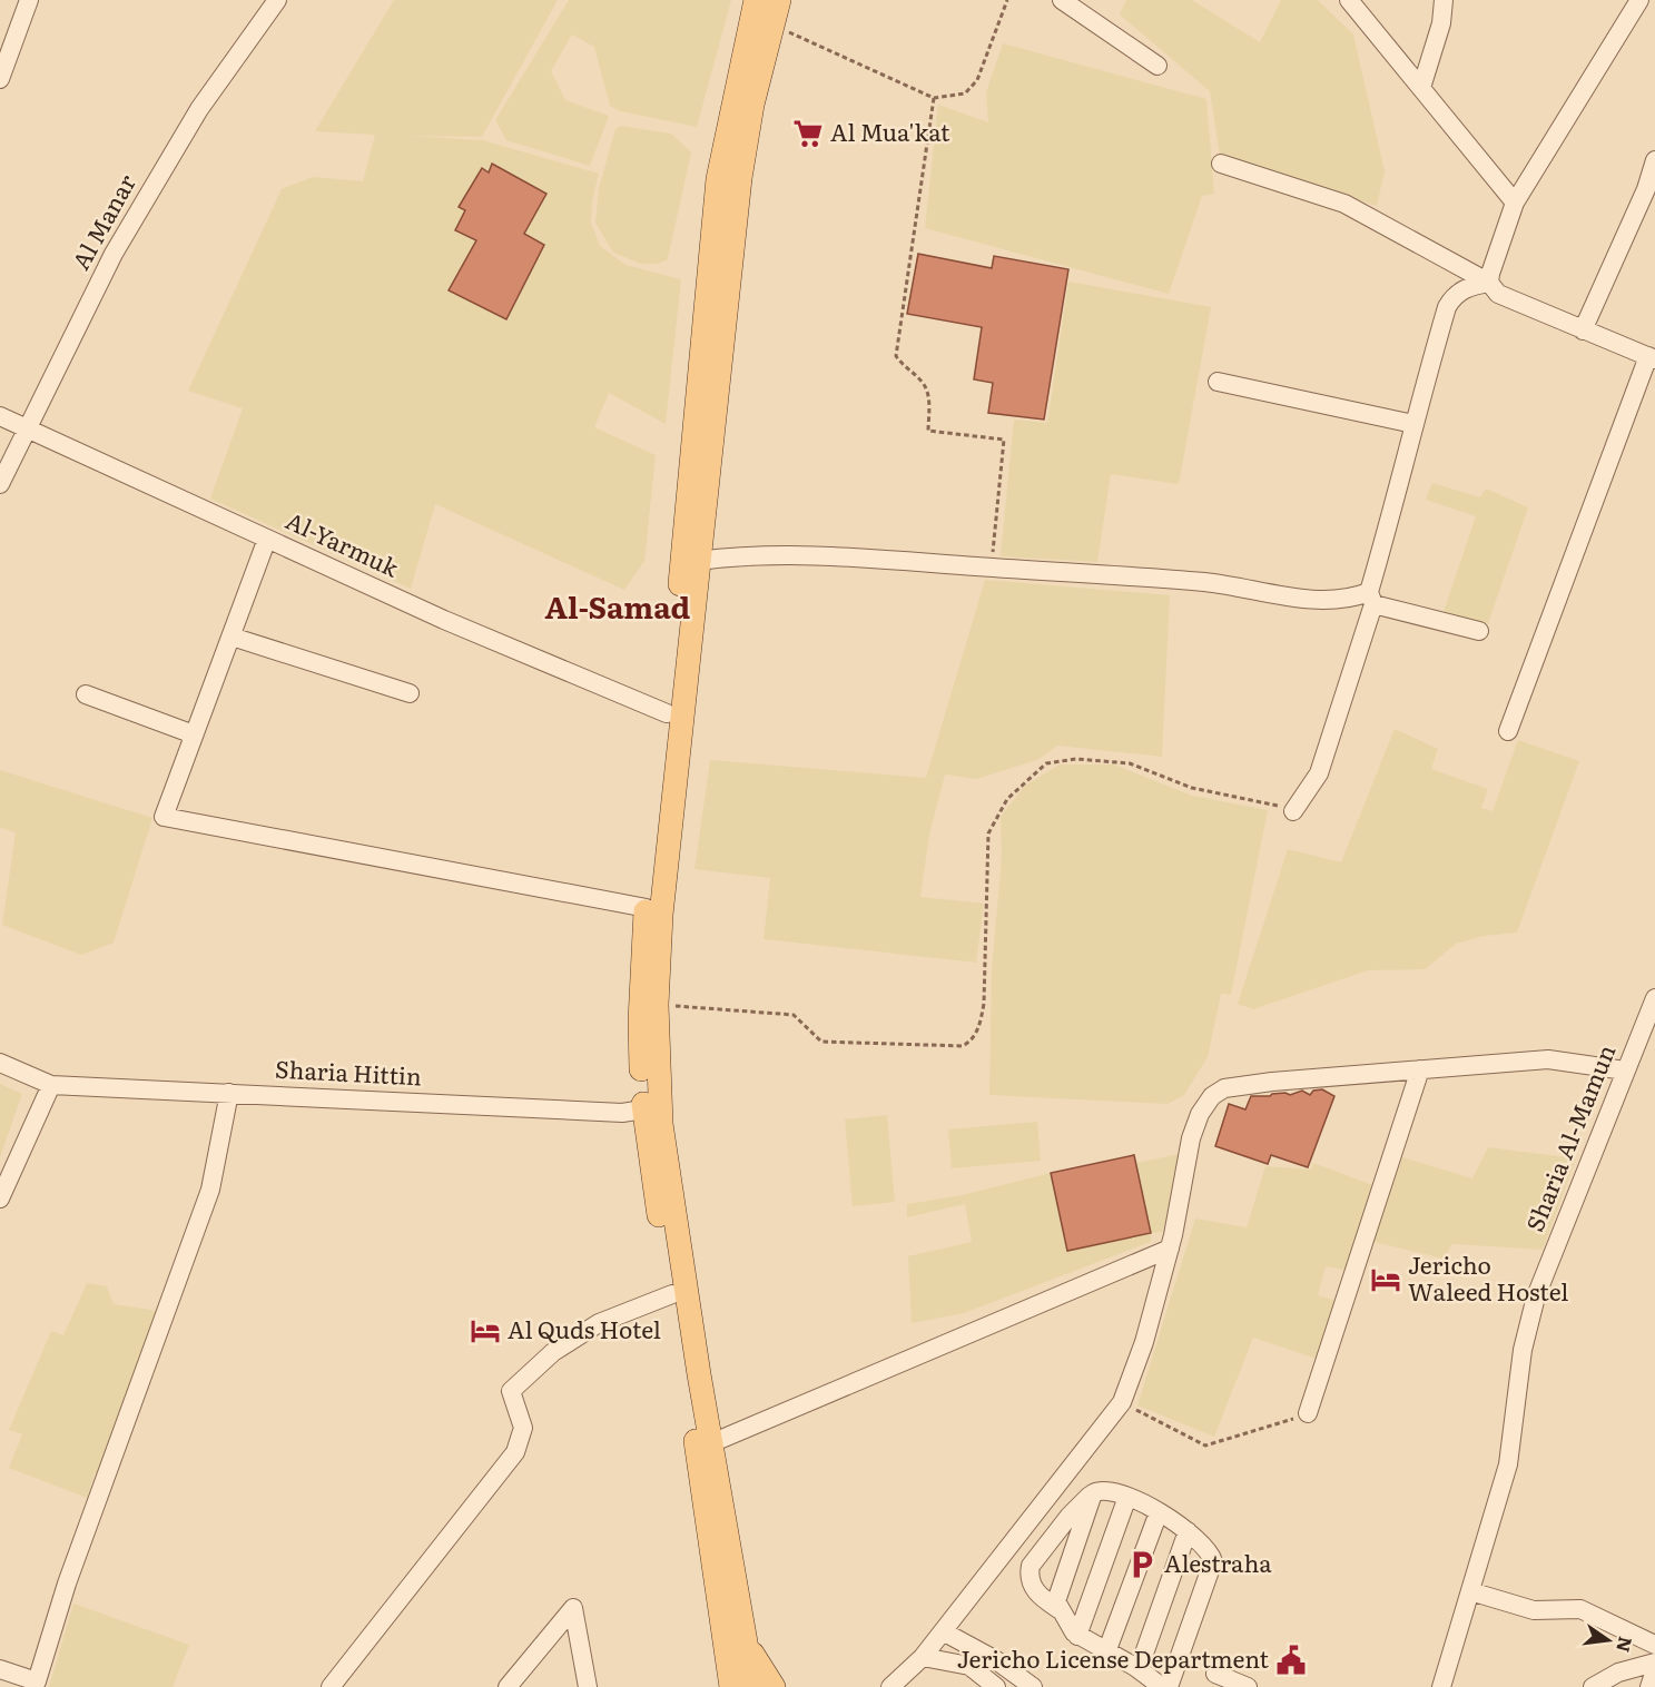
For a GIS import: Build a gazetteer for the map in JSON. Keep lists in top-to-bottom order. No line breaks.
{"streets":{"street":["Al Manar","Al-Yarmuk","Sharia Hittin","Sharia Al-Mamun"]},"crossings":[["Al Manar","Al-Yarmuk"]],"districts":["Al-Samad"],"places":{"supermarket":["Al Mua'kat"],"hotel":["Jericho Waleed Hostel","Al Quds Hotel"],"parking":["Alestraha"],"public building":["Jericho License Department"]},"north":"right"}
